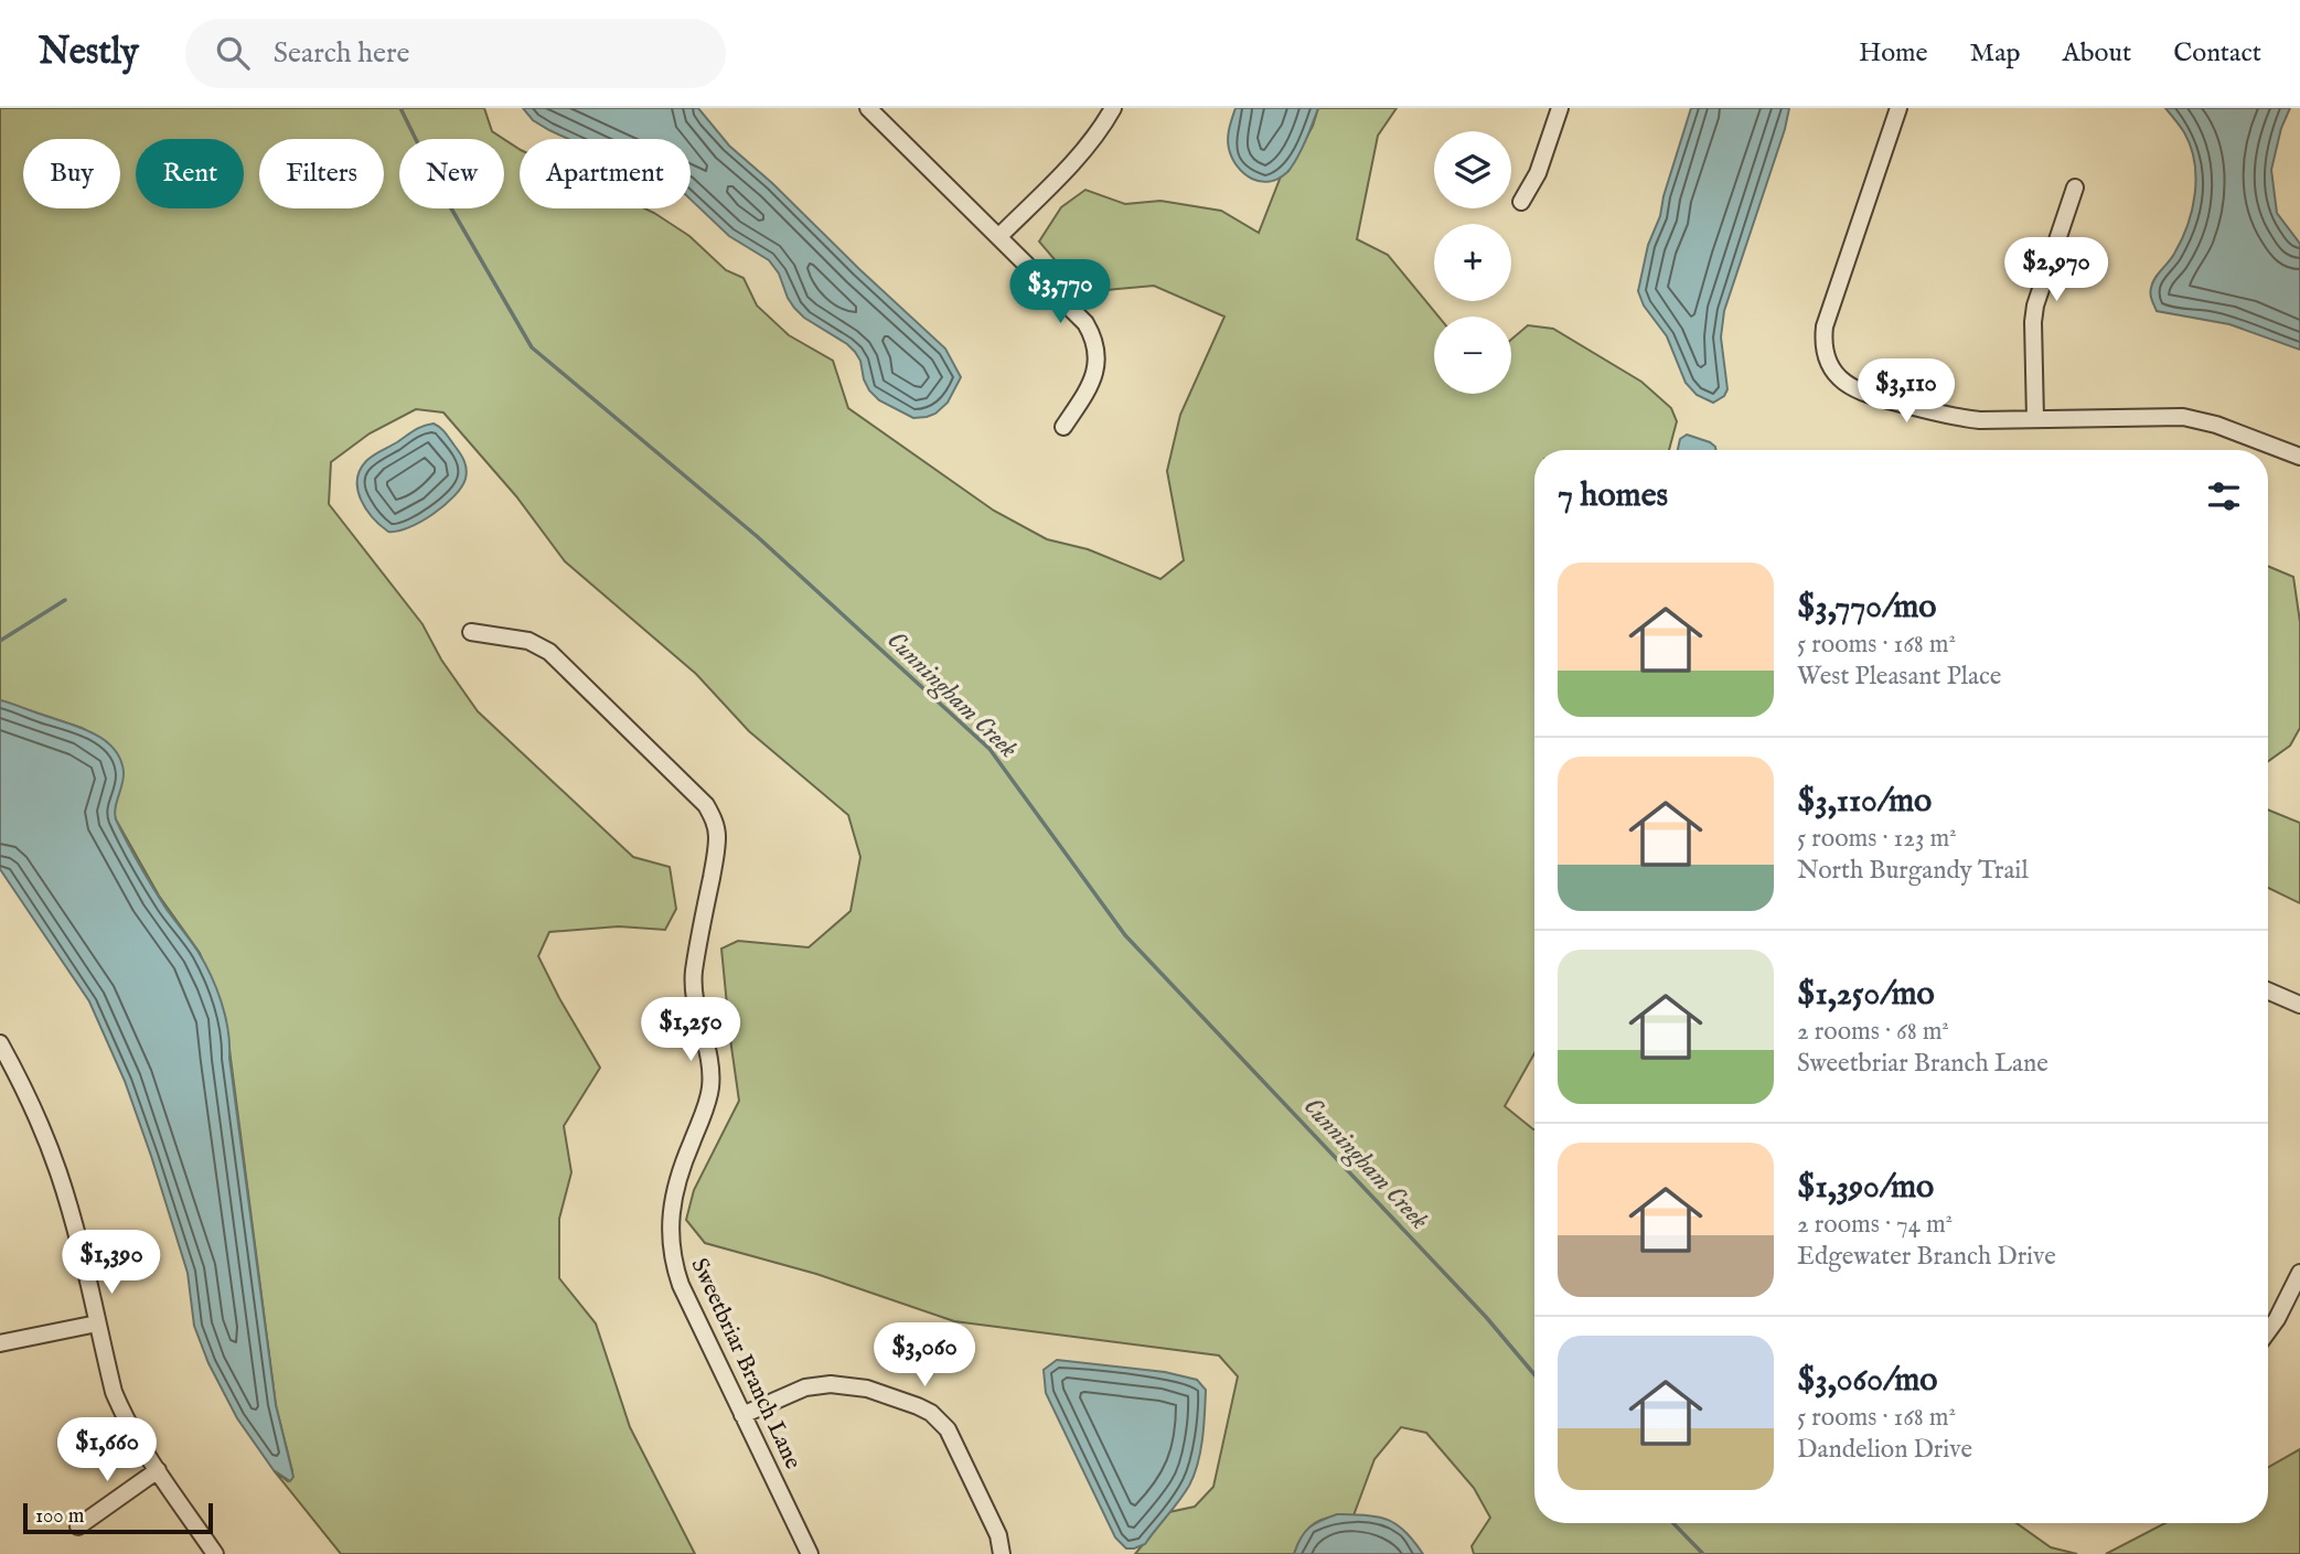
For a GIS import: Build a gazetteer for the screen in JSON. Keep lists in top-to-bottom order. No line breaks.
{"streets":{"street":["Sweetbriar Branch Lane"]},"water":["Cunningham Creek"],"scale_bar":"100 m","page":{"header":"Nestly","search":"Search here","nav":["Home","Map","About","Contact"],"map_buttons":["+","−"],"chip":["Buy","Rent","Filters","New","Apartment"],"price":["$2,970","$3,770","$3,110","$1,250","$1,390","$3,060","$1,660"],"heading":"7 homes","list":[{"name":"$3,770/mo","note":"5 rooms · 168 m² · West Pleasant Place"},{"name":"$3,110/mo","note":"5 rooms · 123 m² · North Burgandy Trail"},{"name":"$1,250/mo","note":"2 rooms · 68 m² · Sweetbriar Branch Lane"},{"name":"$1,390/mo","note":"2 rooms · 74 m² · Edgewater Branch Drive"},{"name":"$3,060/mo","note":"5 rooms · 168 m² · Dandelion Drive"}],"scale":"100 m"}}
